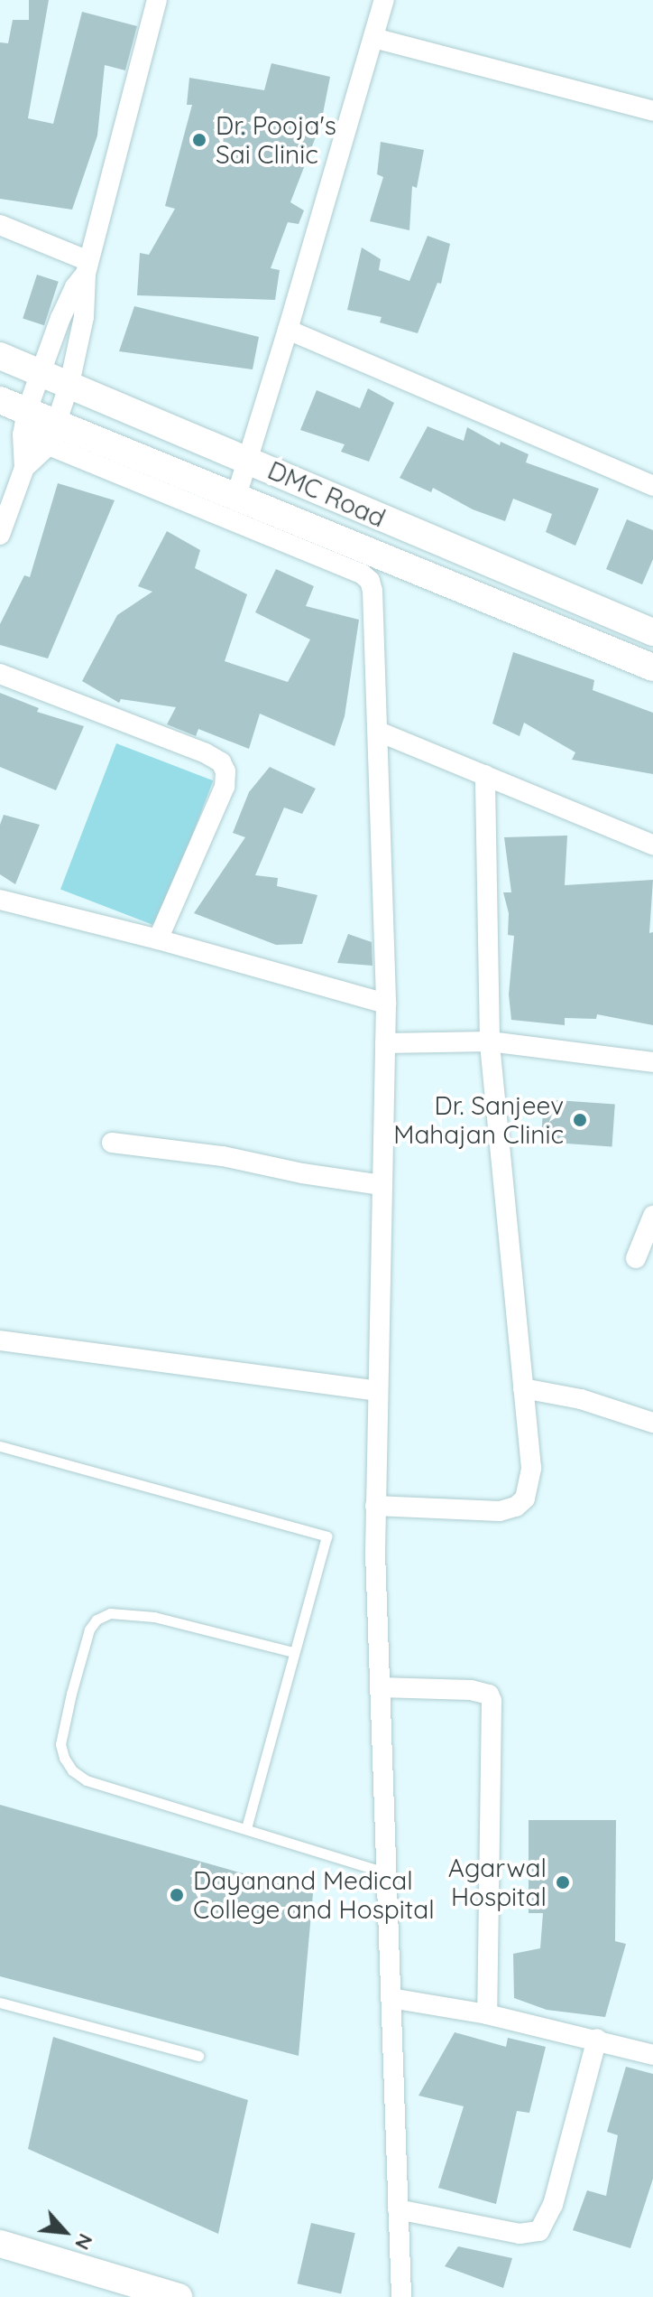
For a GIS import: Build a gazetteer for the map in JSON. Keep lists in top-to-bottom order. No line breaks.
{"streets":{"street":["DMC Road"]},"places":["Dr. Pooja's Sai Clinic","Dr. Sanjeev Mahajan Clinic","Agarwal Hospital","Dayanand Medical College and Hospital"],"north":"bottom right"}
